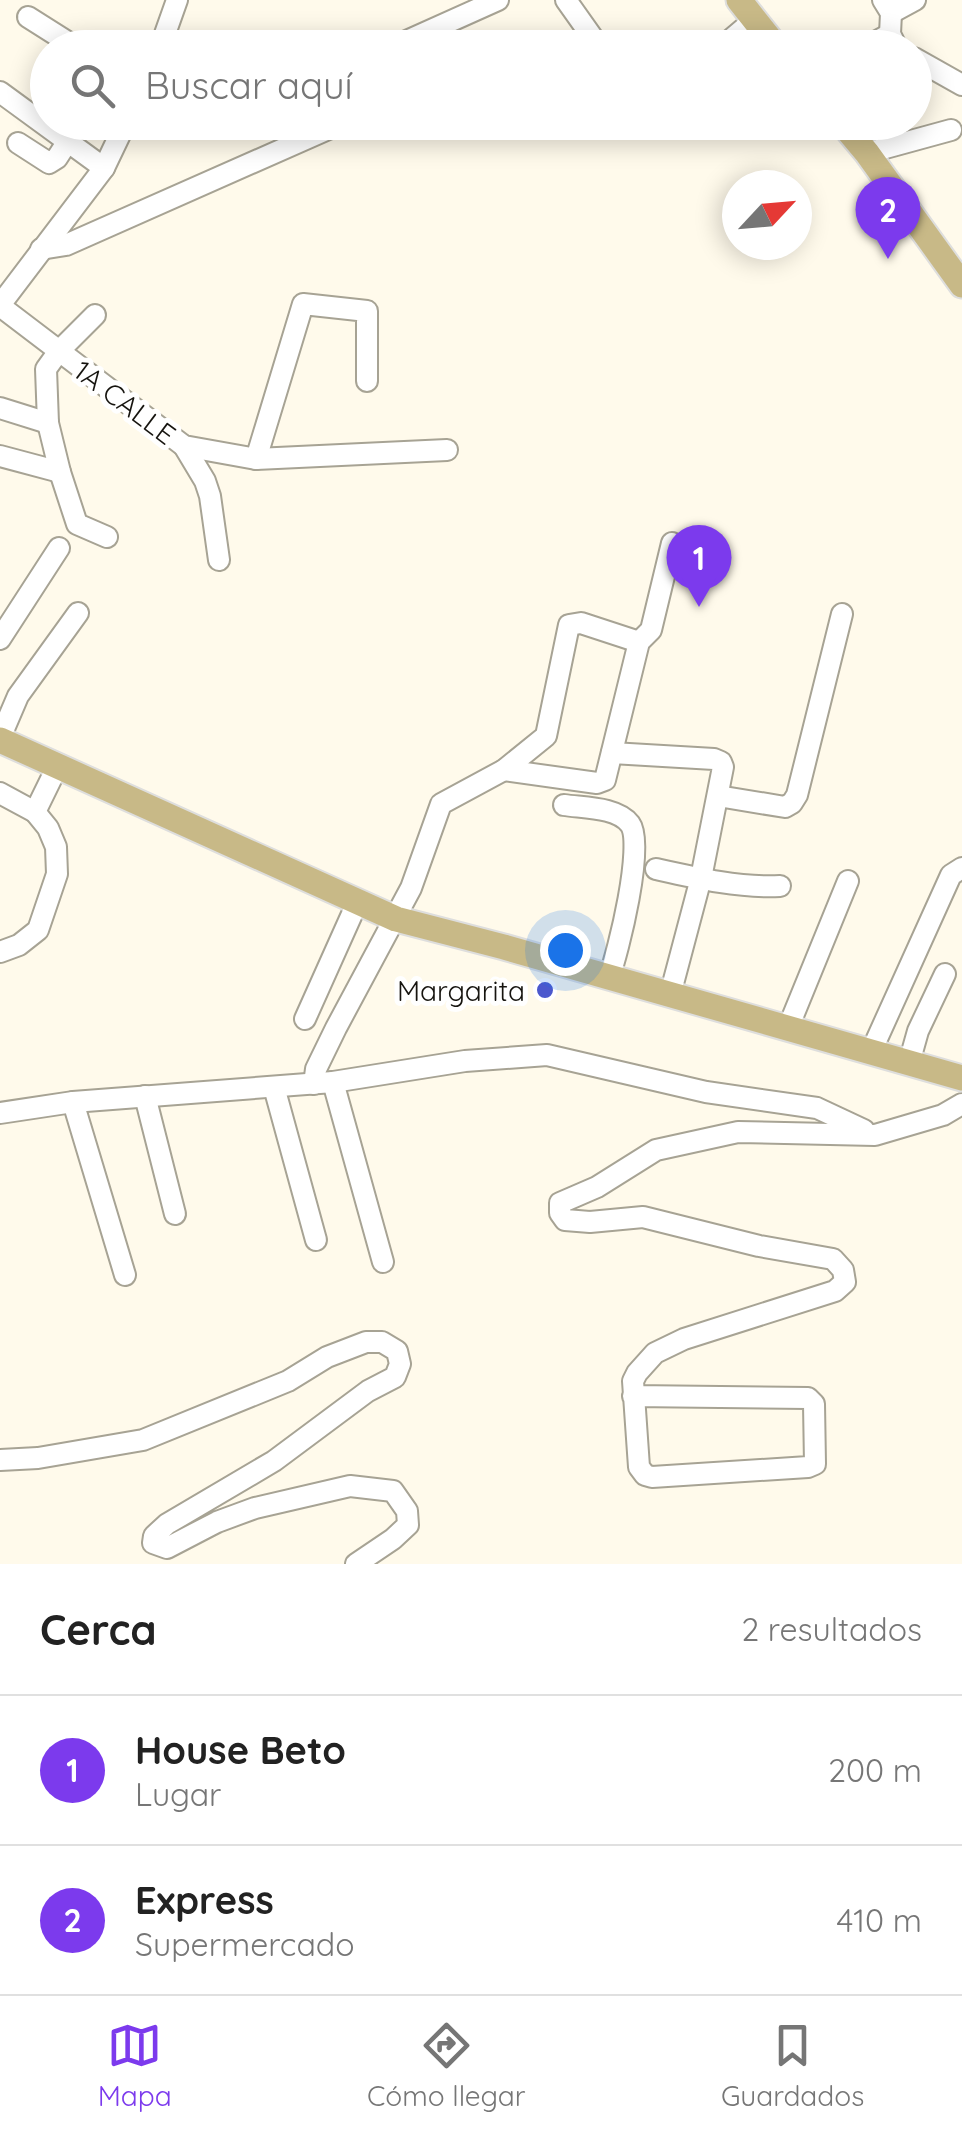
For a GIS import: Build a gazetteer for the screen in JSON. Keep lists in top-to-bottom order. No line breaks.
{"streets":{"street":["1A CALLE"]},"places":["Margarita"],"north":"top right","page":{"search":"Buscar aquí","pins":["2","1"],"heading":["Cerca","2 resultados"],"list":[{"mark":"1","name":"House Beto","note":"Lugar","value":"200 m"},{"mark":"2","name":"Express","note":"Supermercado","value":"410 m"}],"nav":["Mapa","Cómo llegar","Guardados"]}}
